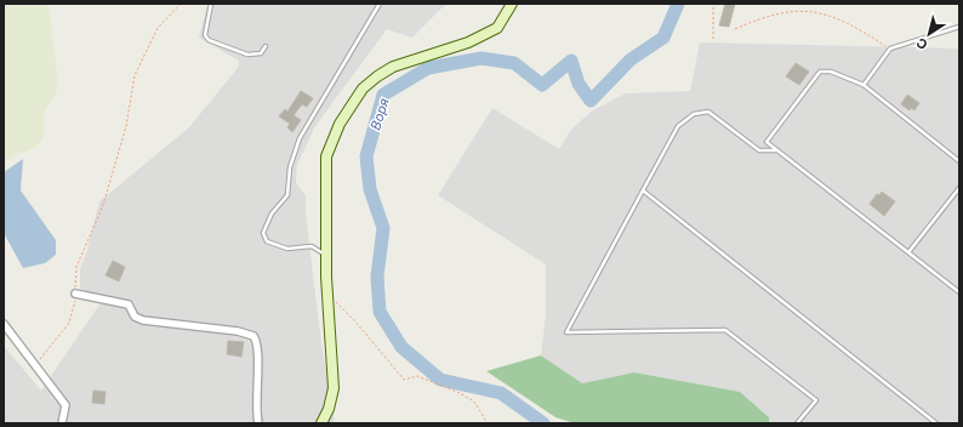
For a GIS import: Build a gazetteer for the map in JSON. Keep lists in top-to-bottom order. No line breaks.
{"water":["Воря"],"north":"bottom left"}
